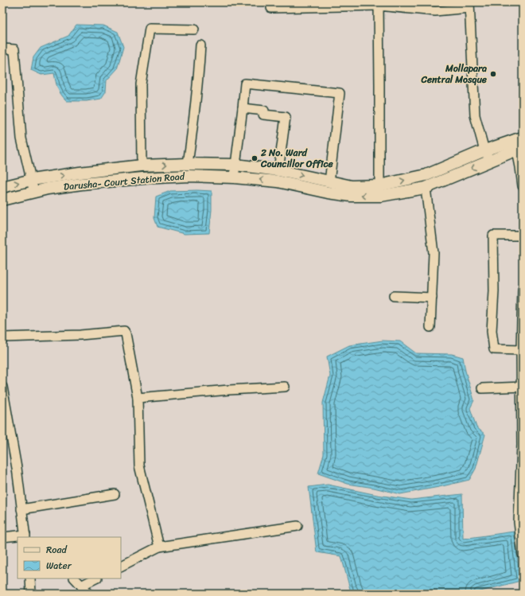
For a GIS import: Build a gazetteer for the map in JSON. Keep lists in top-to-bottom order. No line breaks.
{"streets":{"street":["Darusha- Court Station Road"]},"places":["Mollapara Central Mosque","2 No. Ward Councillor Office"],"legend":["Road","Water"]}
